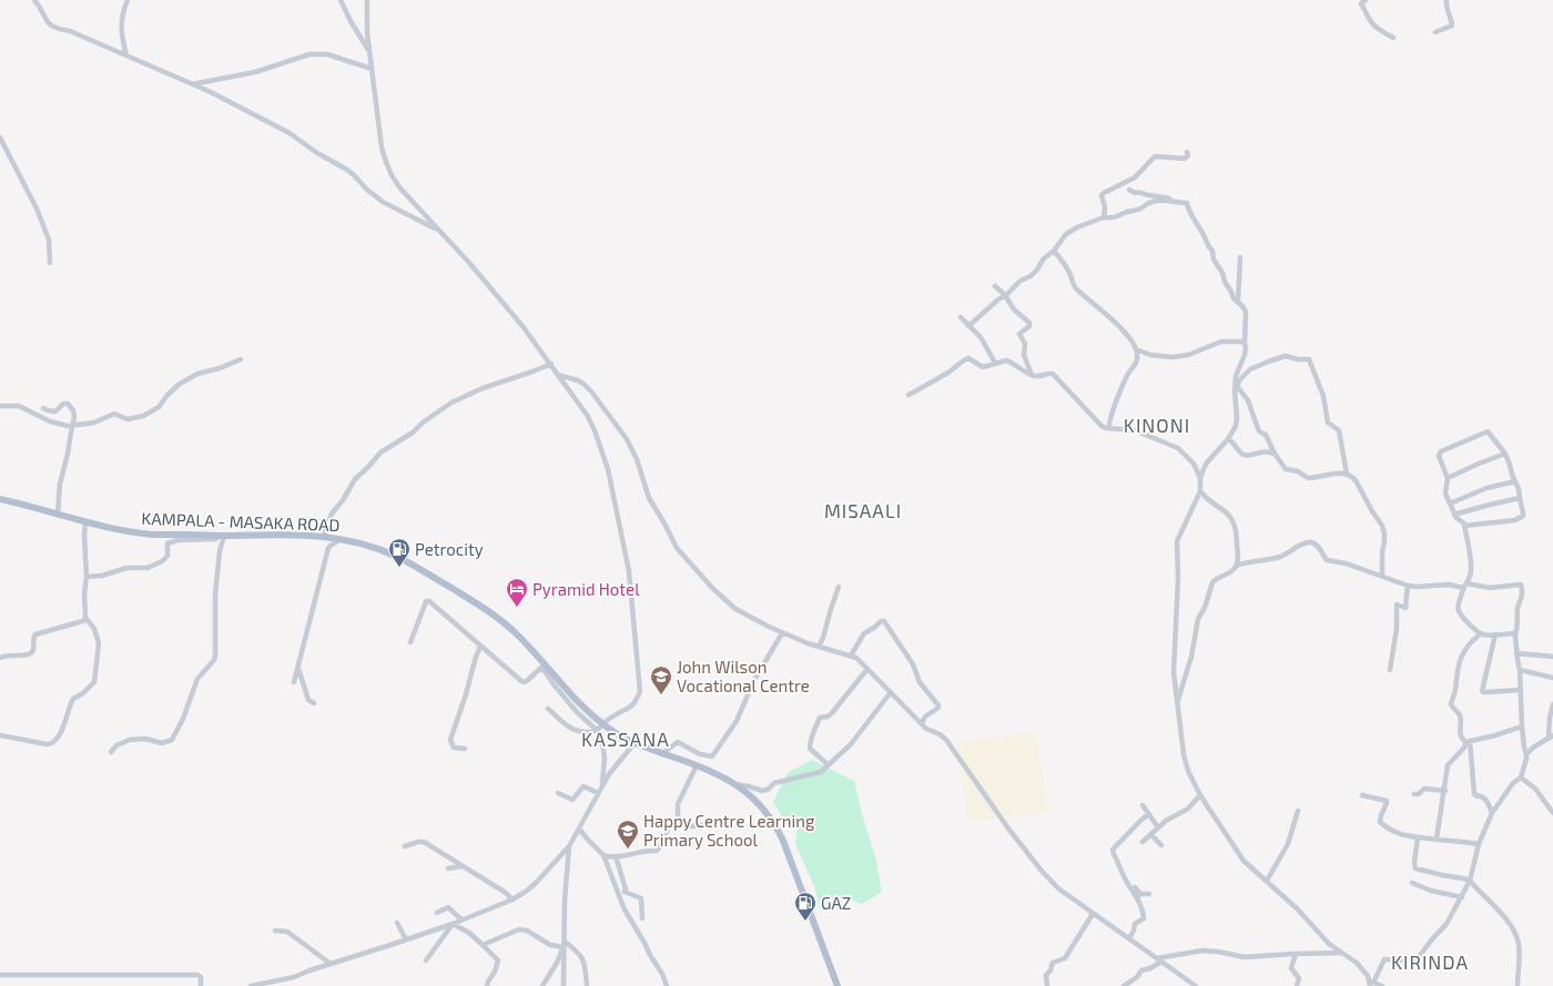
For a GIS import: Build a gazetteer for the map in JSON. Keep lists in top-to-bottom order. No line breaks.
{"streets":{"main road":["KAMPALA - MASAKA ROAD"]},"districts":["KINONI","MISAALI","KASSANA","KIRINDA"],"places":{"fuel station":["Petrocity","GAZ"],"hotel":["Pyramid Hotel"],"school or university":["John Wilson Vocational Centre","Happy Centre Learning Primary School"]}}
